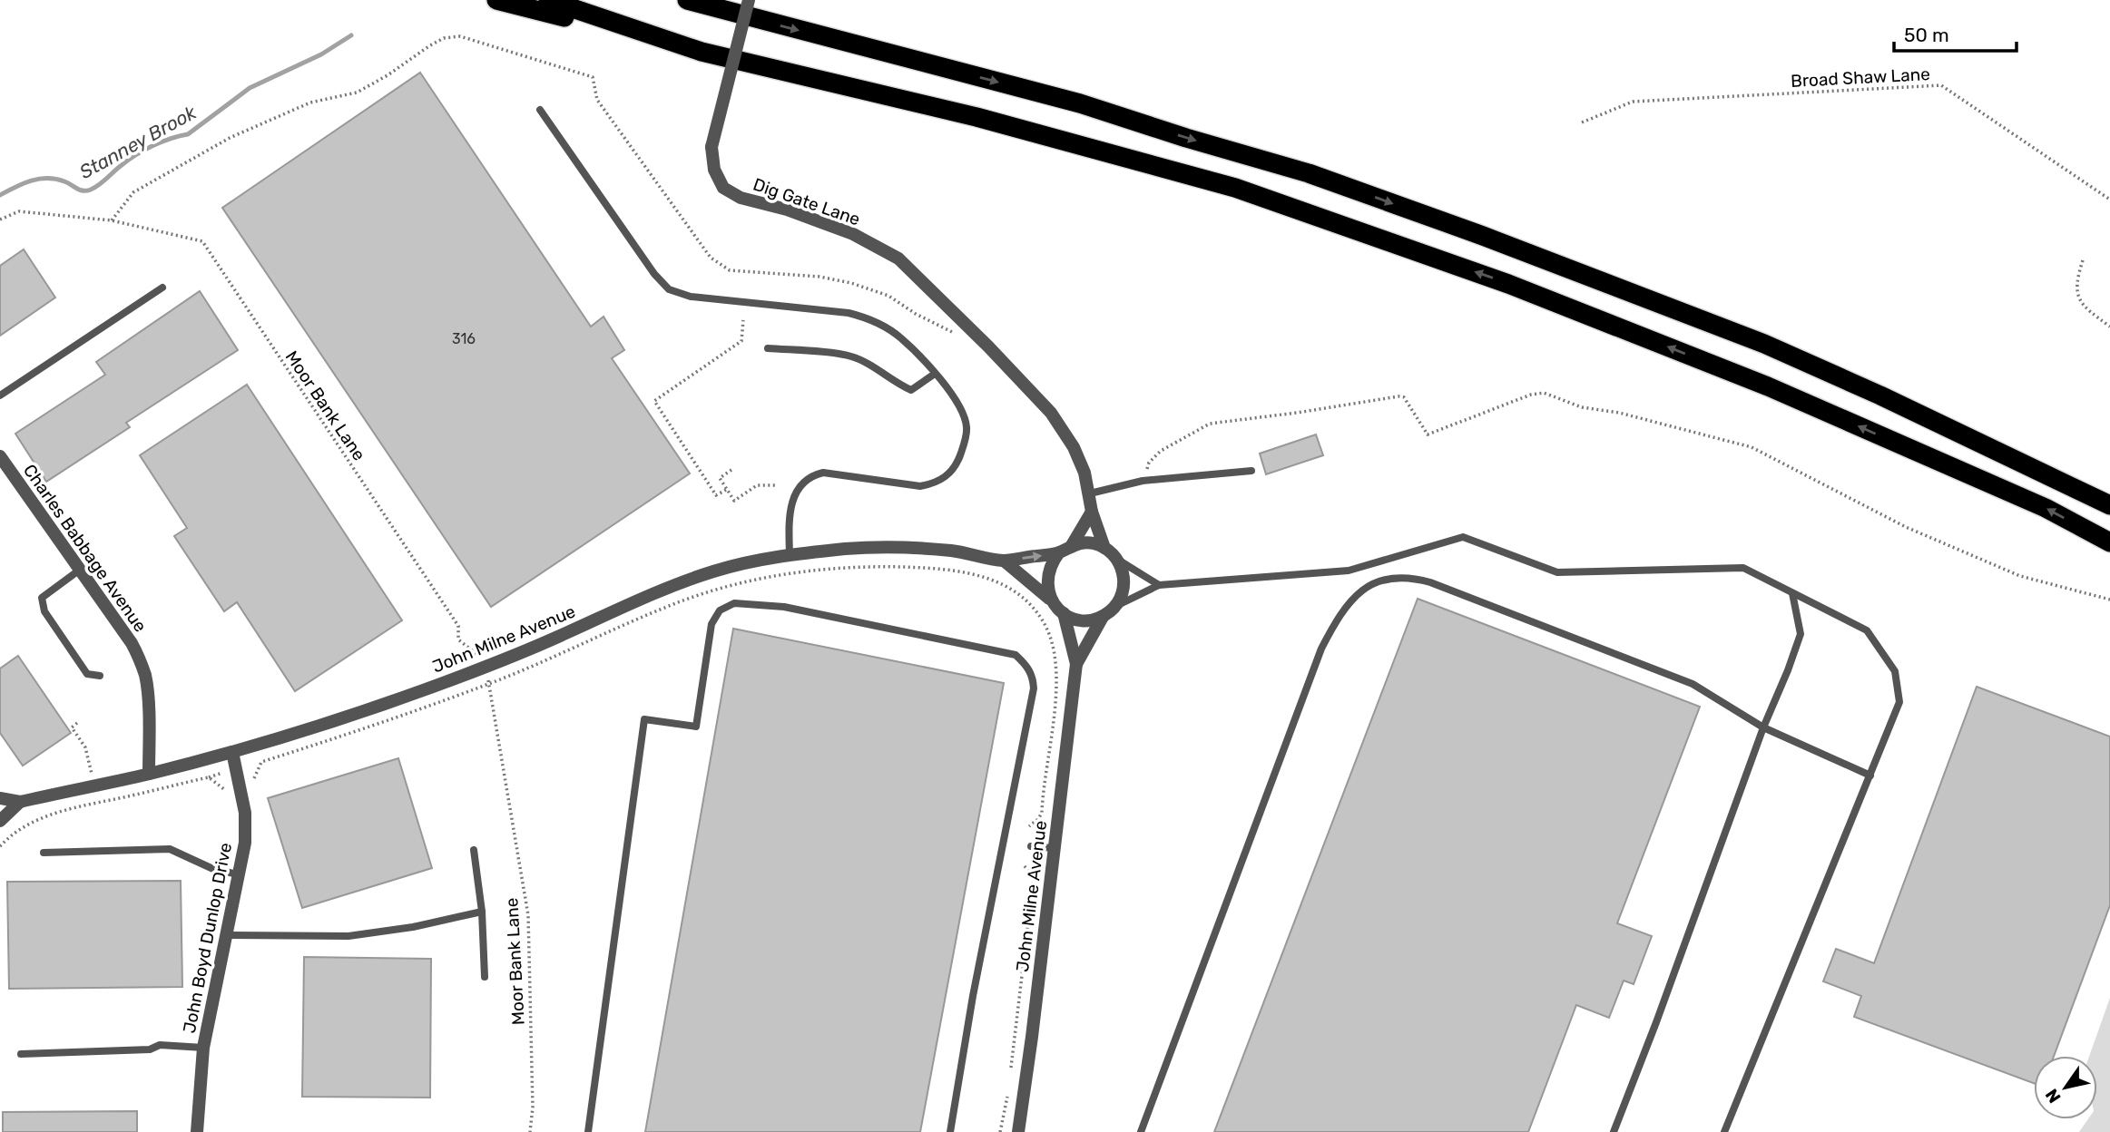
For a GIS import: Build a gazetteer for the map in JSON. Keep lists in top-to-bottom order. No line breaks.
{"streets":{"street":["Dig Gate Lane","Charles Babbage Avenue","John Milne Avenue","John Boyd Dunlop Drive"],"path":["Broad Shaw Lane","Moor Bank Lane"]},"crossings":[["Dig Gate Lane","John Milne Avenue"],["Charles Babbage Avenue","John Milne Avenue"],["John Milne Avenue","John Boyd Dunlop Drive"]],"water":["Stanney Brook"],"house_numbers":["316"],"scale_bar":"50 m","north":"bottom left"}
